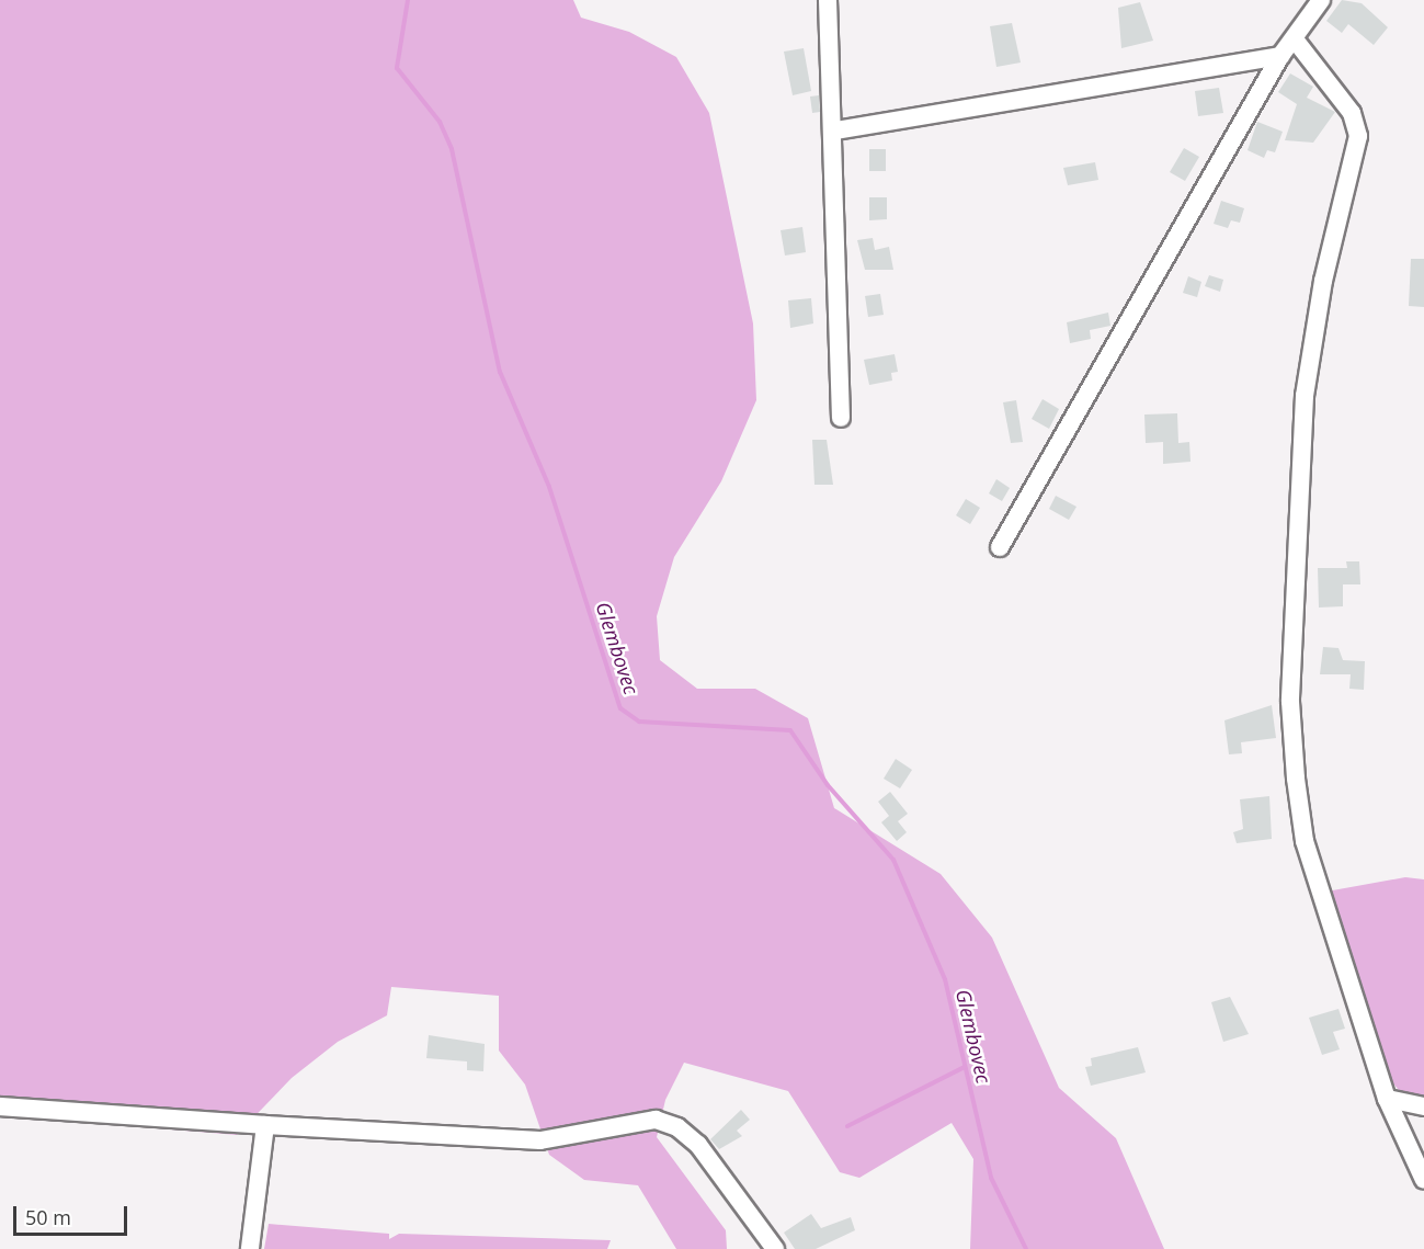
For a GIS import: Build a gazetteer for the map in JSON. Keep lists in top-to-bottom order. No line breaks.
{"water":["Glembovec"],"scale_bar":"50 m"}
